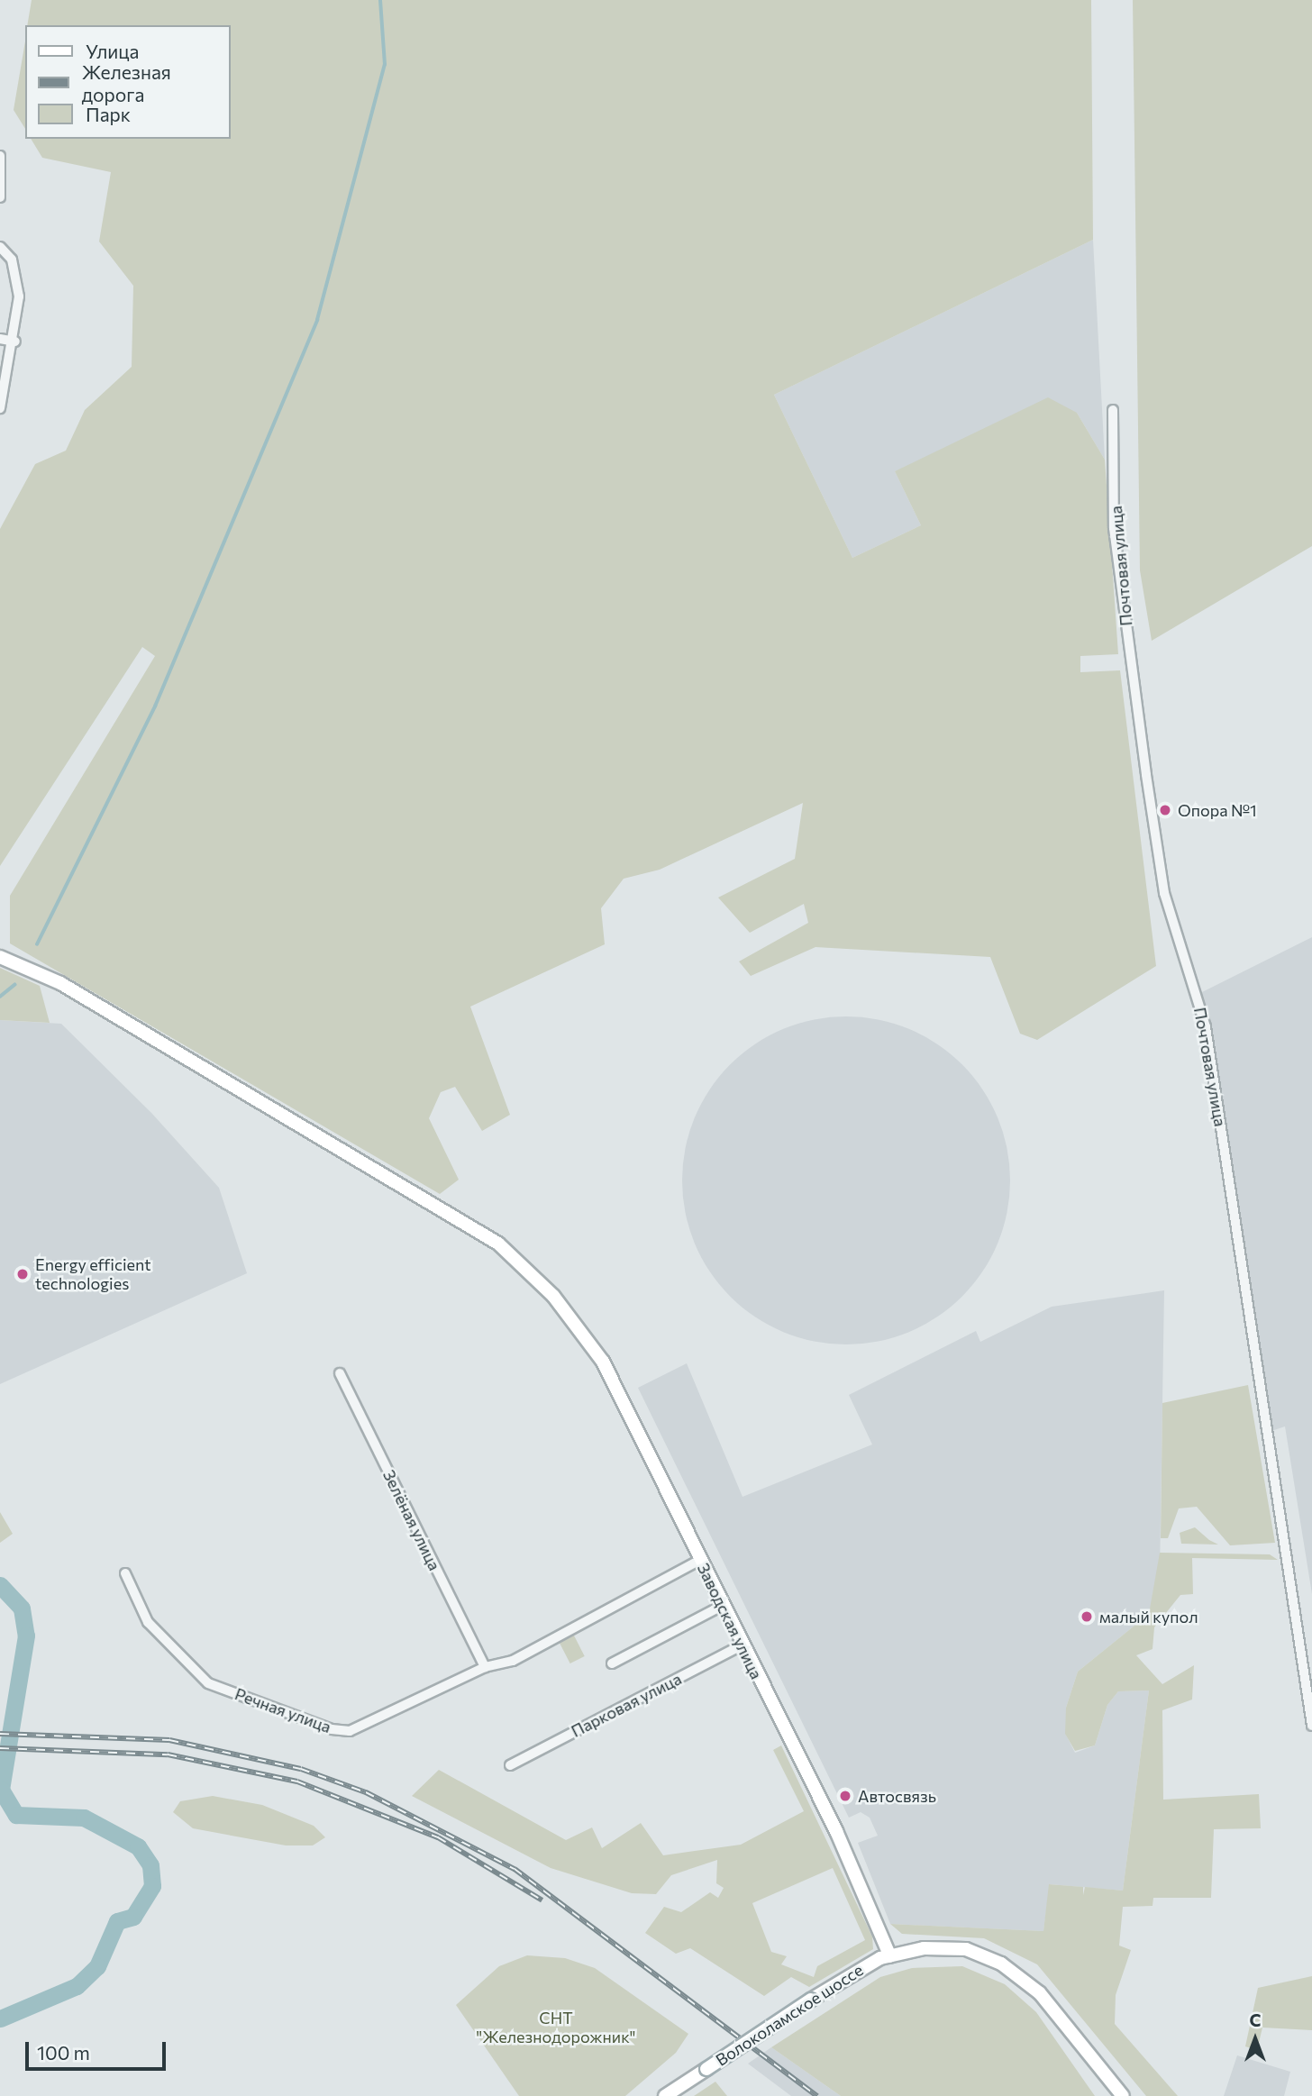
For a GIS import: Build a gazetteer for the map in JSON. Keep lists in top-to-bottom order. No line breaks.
{"streets":{"main road":["Заводская улица","Волоколамское шоссе"],"street":["Почтовая улица","Зелёная улица","Парковая улица","Речная улица"]},"crossings":[["Зелёная улица","Речная улица"],["Заводская улица","Парковая улица"],["Заводская улица","Волоколамское шоссе"]],"parks":["СНТ \"Железнодорожник\""],"places":["Опора №1","Energy efficient technologies","малый купол","Автосвязь"],"legend":["Улица","Железная дорога","Парк"],"scale_bar":"100 m","north":"top"}
